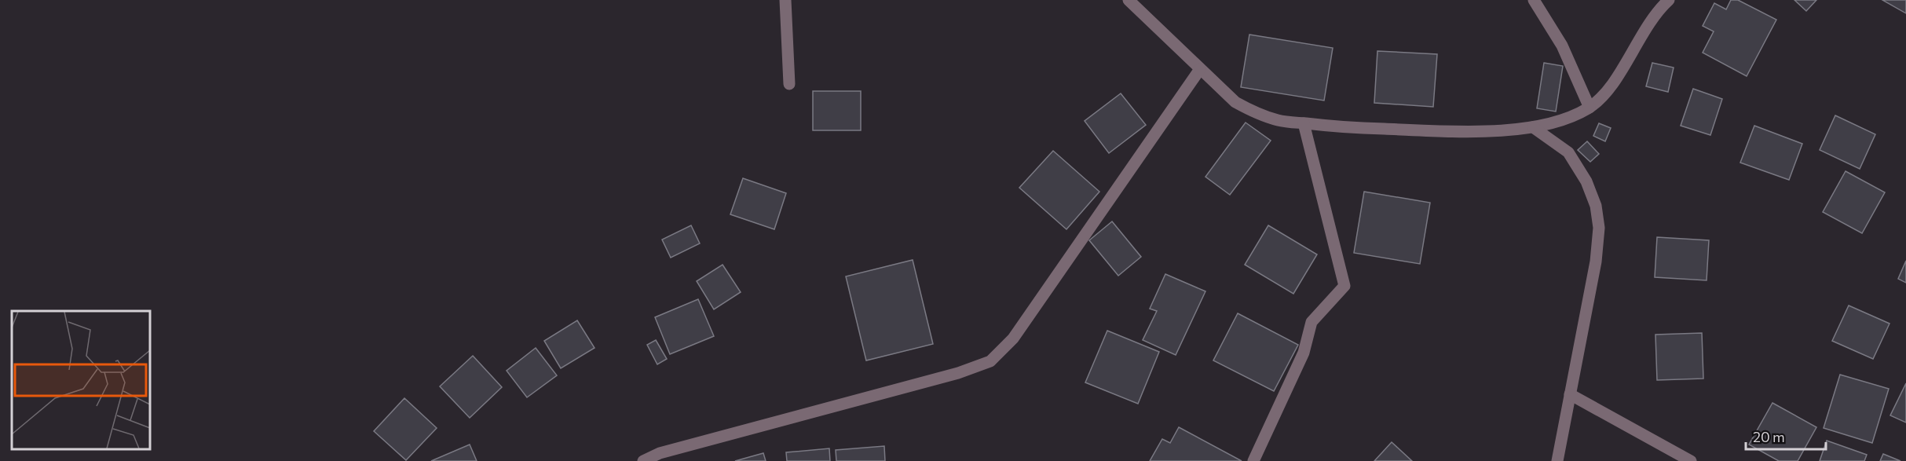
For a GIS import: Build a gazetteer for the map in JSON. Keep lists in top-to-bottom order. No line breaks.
{"scale_bar":"20 m"}
